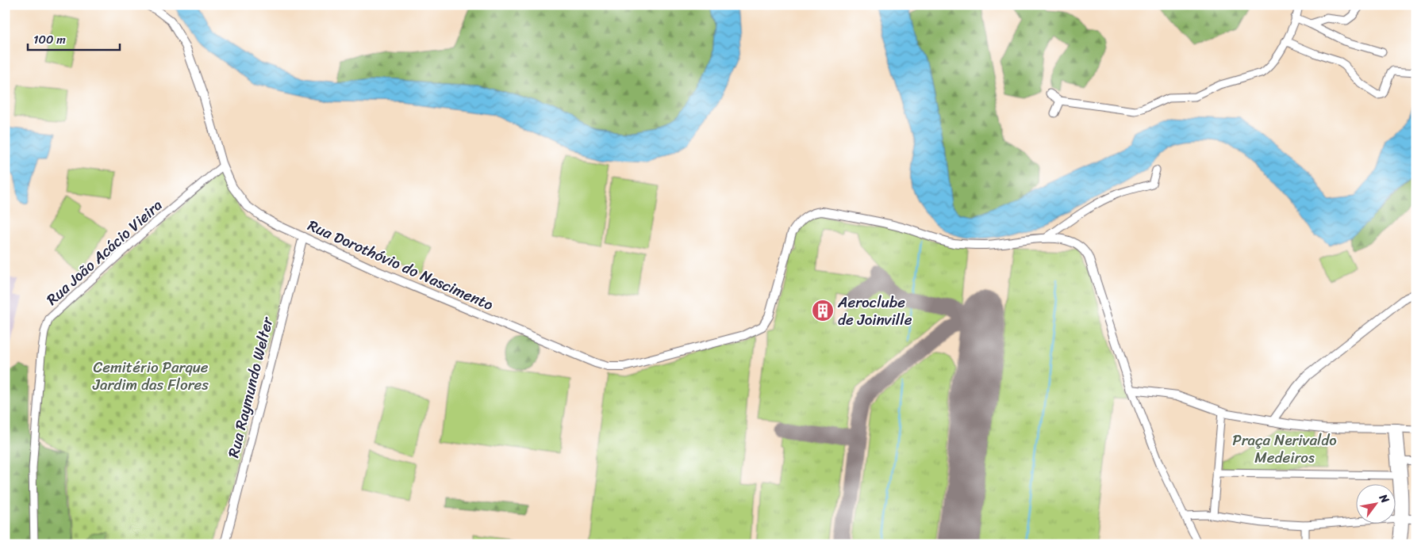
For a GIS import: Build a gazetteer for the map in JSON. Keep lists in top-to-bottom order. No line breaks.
{"streets":{"street":["Rua João Acácio Vieira","Rua Dorothóvio do Nascimento","Rua Raymundo Welter"]},"crossings":[["Rua João Acácio Vieira","Rua Dorothóvio do Nascimento"],["Rua Dorothóvio do Nascimento","Rua Raymundo Welter"]],"parks":["Cemitério Parque Jardim das Flores","Praça Nerivaldo Medeiros"],"places":{"building":["Aeroclube de Joinville"]},"scale_bar":"100 m","north":"top right"}
